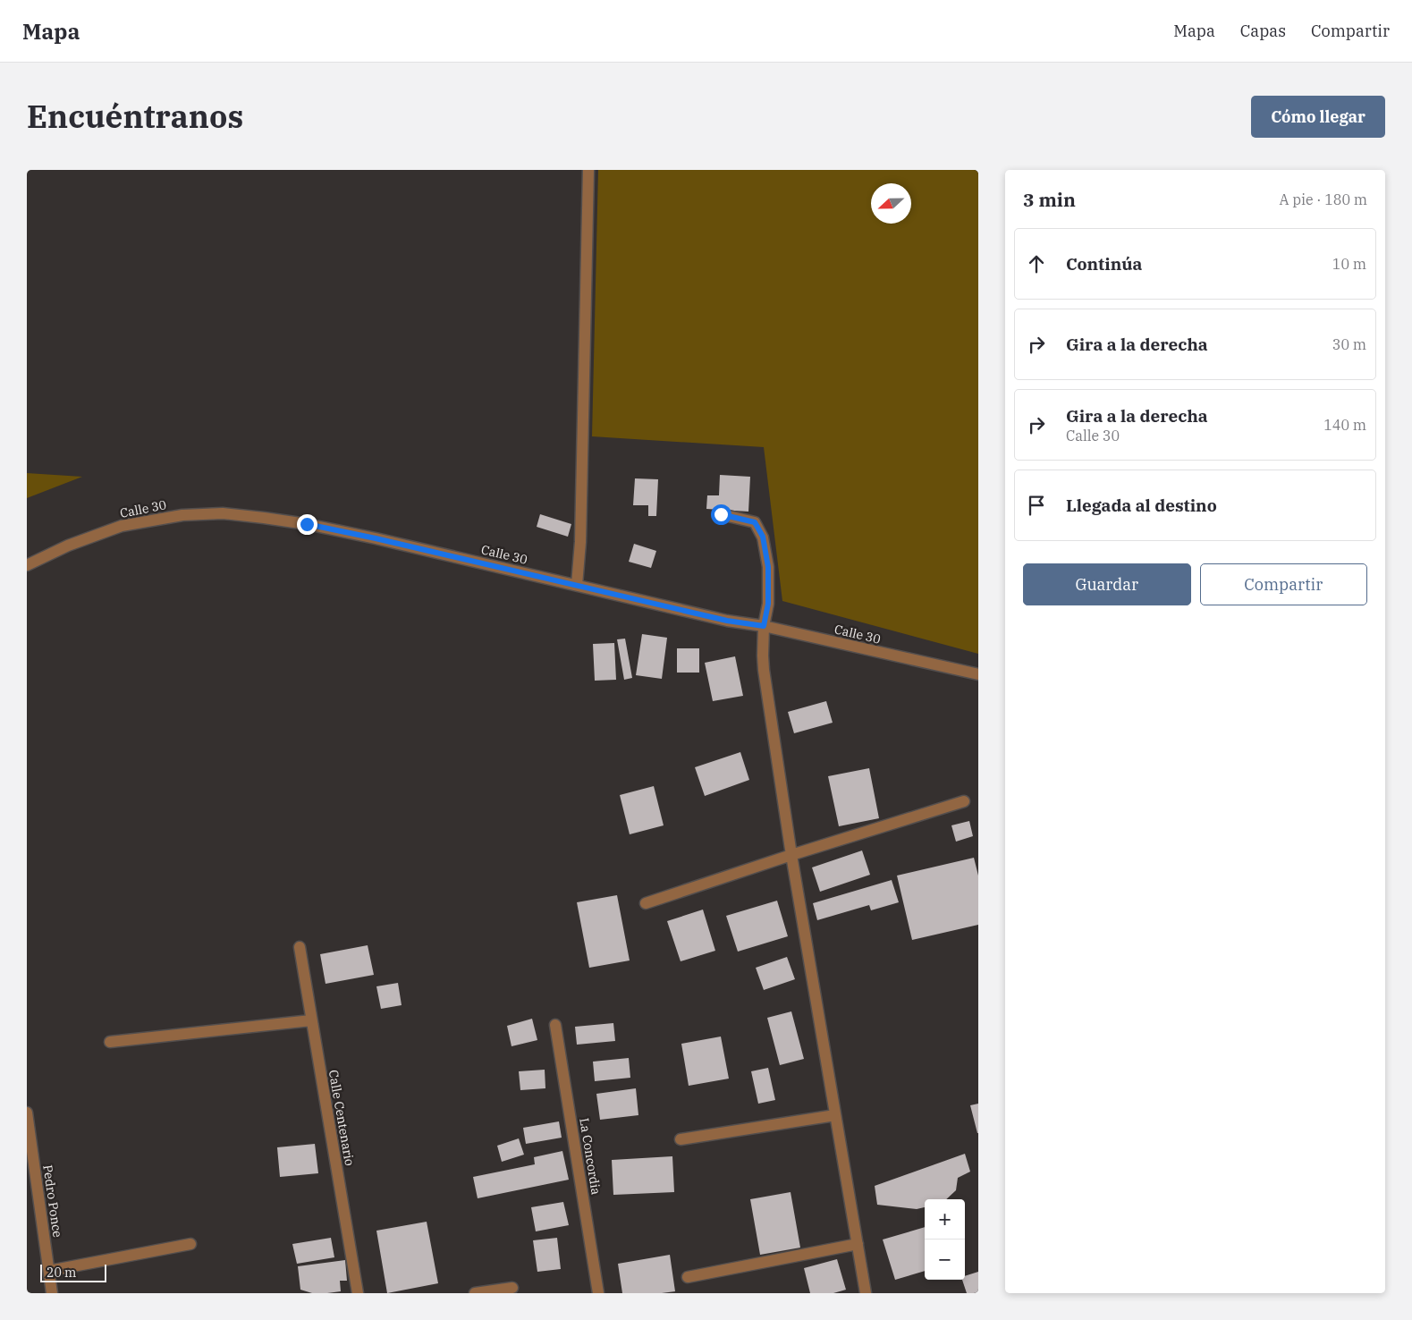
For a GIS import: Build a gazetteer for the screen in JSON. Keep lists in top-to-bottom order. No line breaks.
{"streets":{"street":["Calle 30","Calle Centenario","La Concordia","Pedro Ponce"]},"scale_bar":"20 m","north":"left","page":{"header":"Mapa","nav":["Mapa","Capas","Compartir"],"title":"Encuéntranos","buttons":["Cómo llegar",["Guardar","Compartir"]],"heading":["3 min","A pie · 180 m"],"list":[["Continúa","10 m"],["Gira a la derecha","30 m"],["Gira a la derecha","Calle 30","140 m"],"Llegada al destino"],"map_buttons":["+","−"],"scale":"20 m"}}
